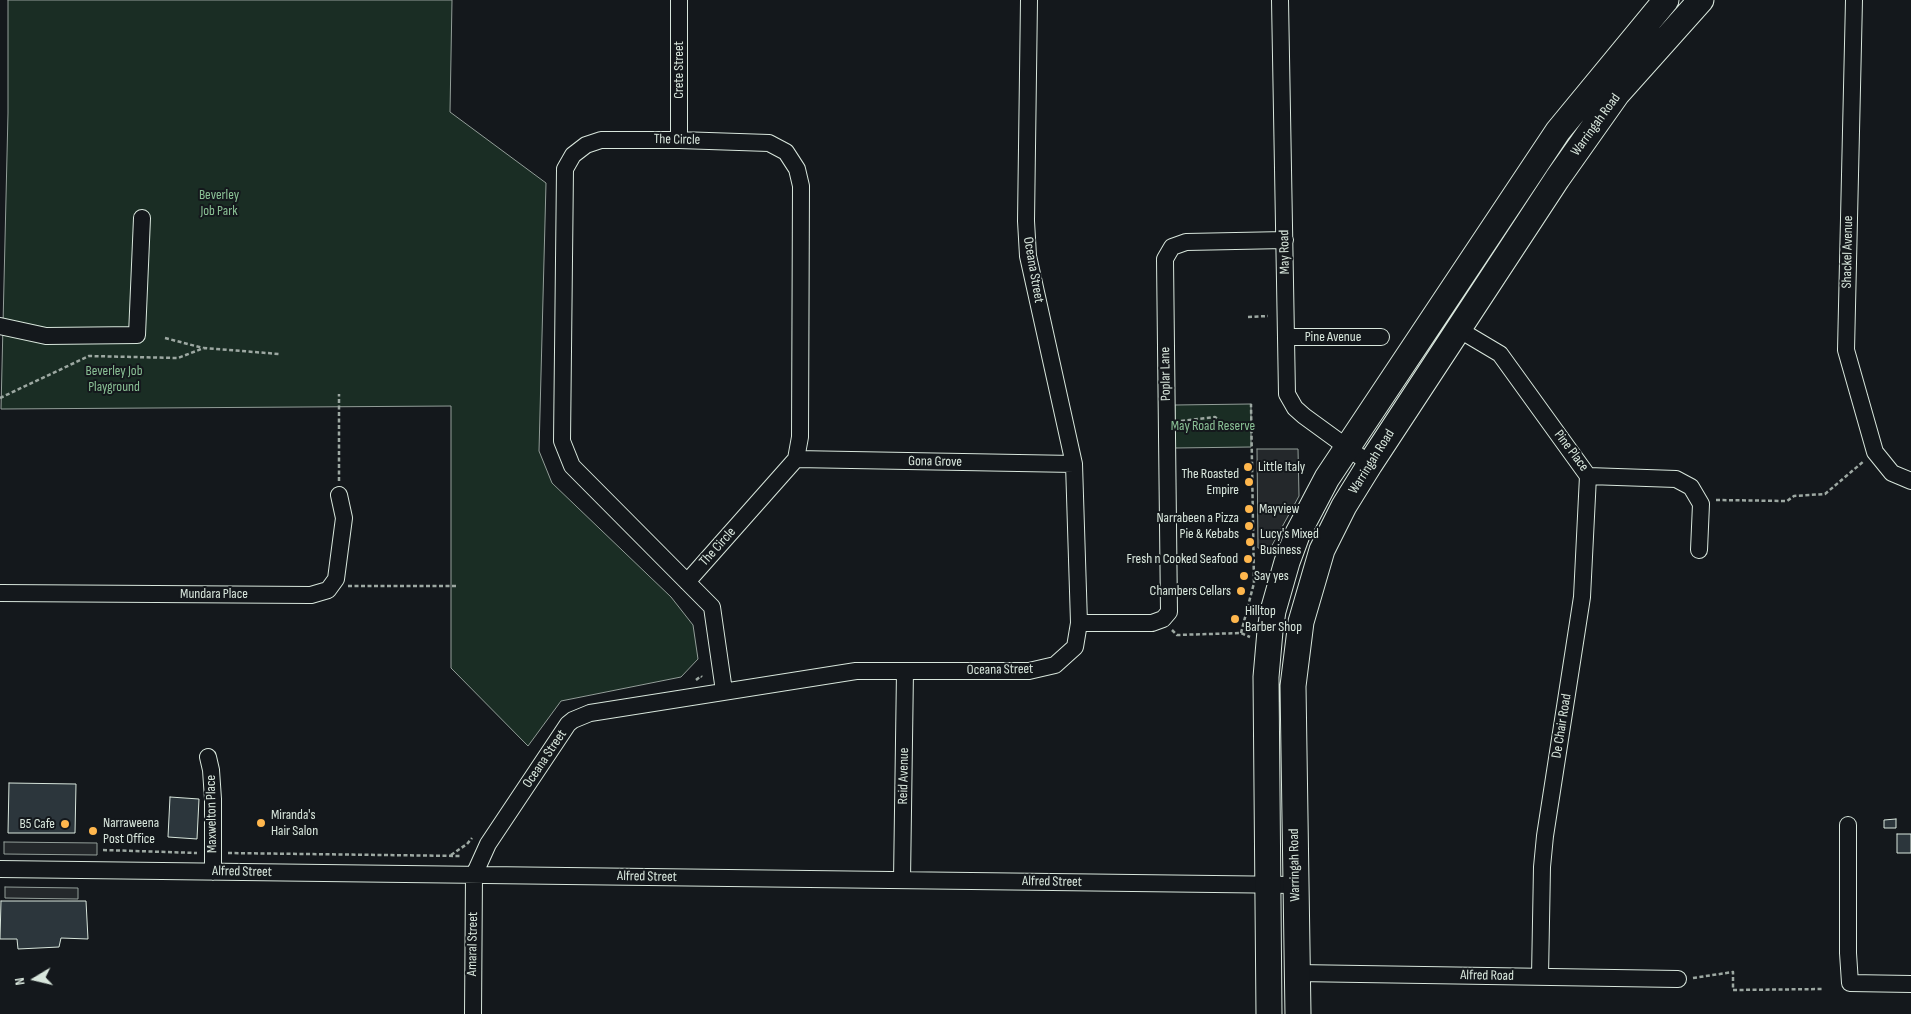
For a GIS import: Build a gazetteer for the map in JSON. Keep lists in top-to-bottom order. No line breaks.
{"streets":{"highway":["Warringah Road"],"street":["Crete Street","The Circle","May Road","Shackel Avenue","Oceana Street","Pine Avenue","Poplar Lane","Pine Place","Gona Grove","Mundara Place","De Chair Road","Reid Avenue","Maxwelton Place","Alfred Street","Amaral Street","Alfred Road"]},"crossings":[["Crete Street","The Circle"],["Warringah Road","May Road"],["Warringah Road","Pine Place"],["Warringah Road","Alfred Street"],["Warringah Road","Alfred Road"],["The Circle","Oceana Street"],["The Circle","Gona Grove"],["May Road","Pine Avenue"],["May Road","Poplar Lane"],["Oceana Street","Gona Grove"],["Oceana Street","Reid Avenue"],["Oceana Street","Alfred Street"],["Oceana Street","Amaral Street"],["Pine Place","De Chair Road"],["De Chair Road","Alfred Road"],["Reid Avenue","Alfred Street"],["Maxwelton Place","Alfred Street"],["Alfred Street","Amaral Street"]],"parks":["Beverley Job Park","Beverley Job Playground","May Road Reserve"],"places":["Little Italy","The Roasted Empire","Mayview","Narrabeen a Pizza Pie & Kebabs","Lucy's Mixed Business","Fresh n Cooked Seafood","Say yes","Chambers Cellars","Hilltop Barber Shop","Miranda's Hair Salon","B5 Cafe","Narraweena Post Office"],"north":"left"}
